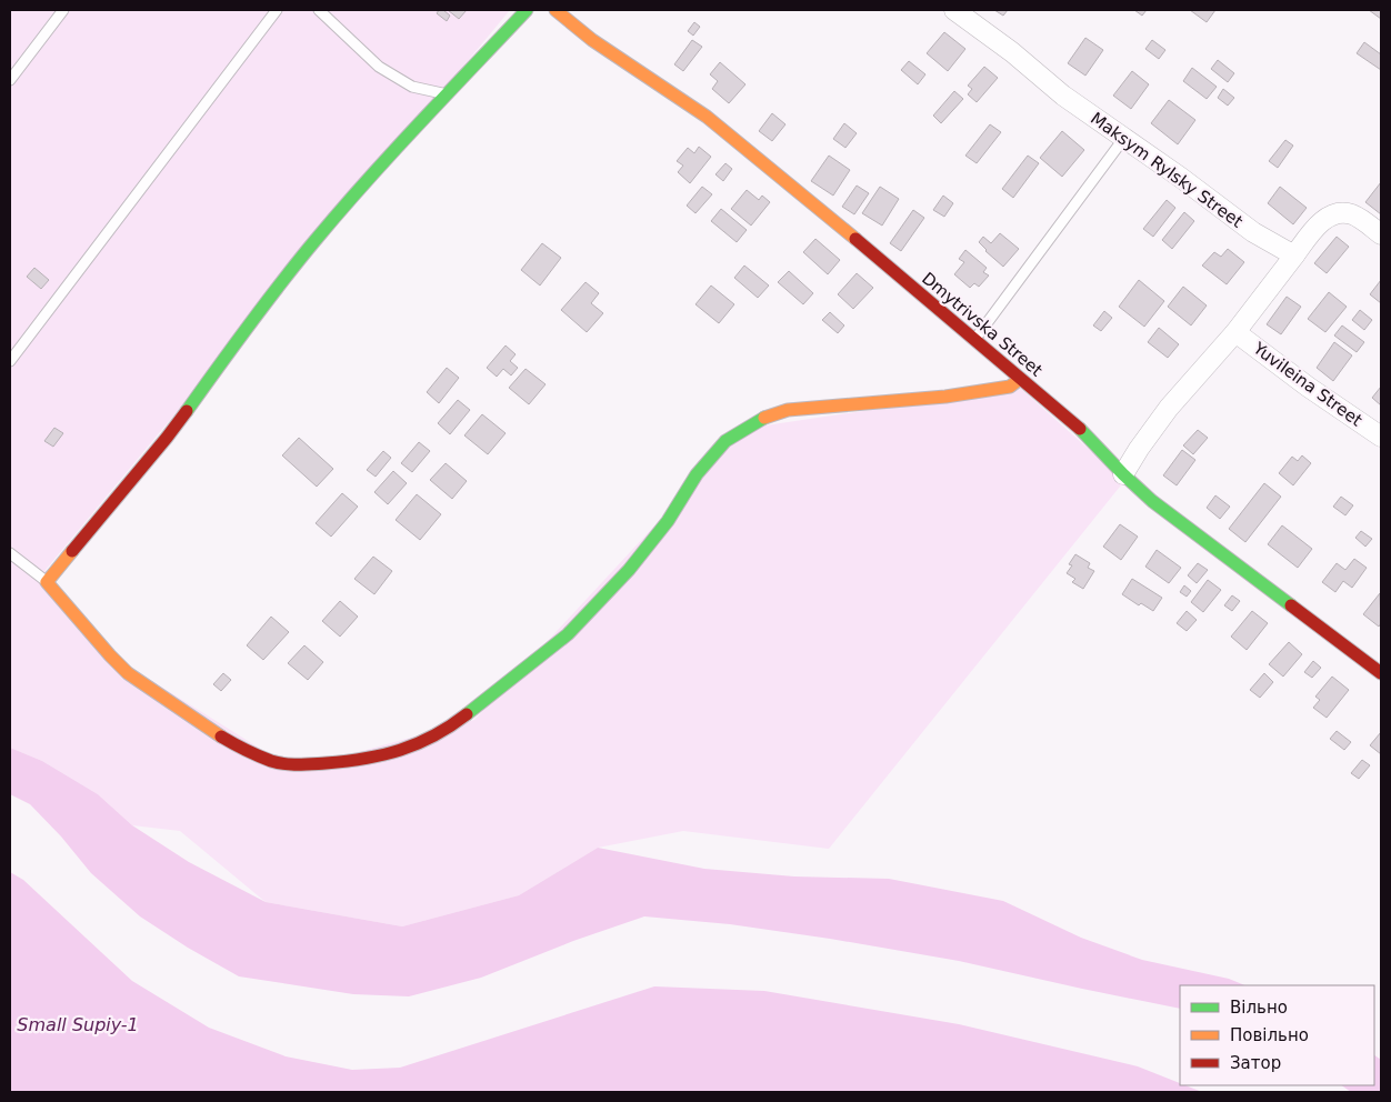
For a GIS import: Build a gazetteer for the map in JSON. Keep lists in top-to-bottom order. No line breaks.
{"streets":{"street":["Maksym Rylsky Street","Dmytrivska Street","Yuvileina Street"]},"water":["Small Supiy-1"],"legend":["Вільно","Повільно","Затор"]}
